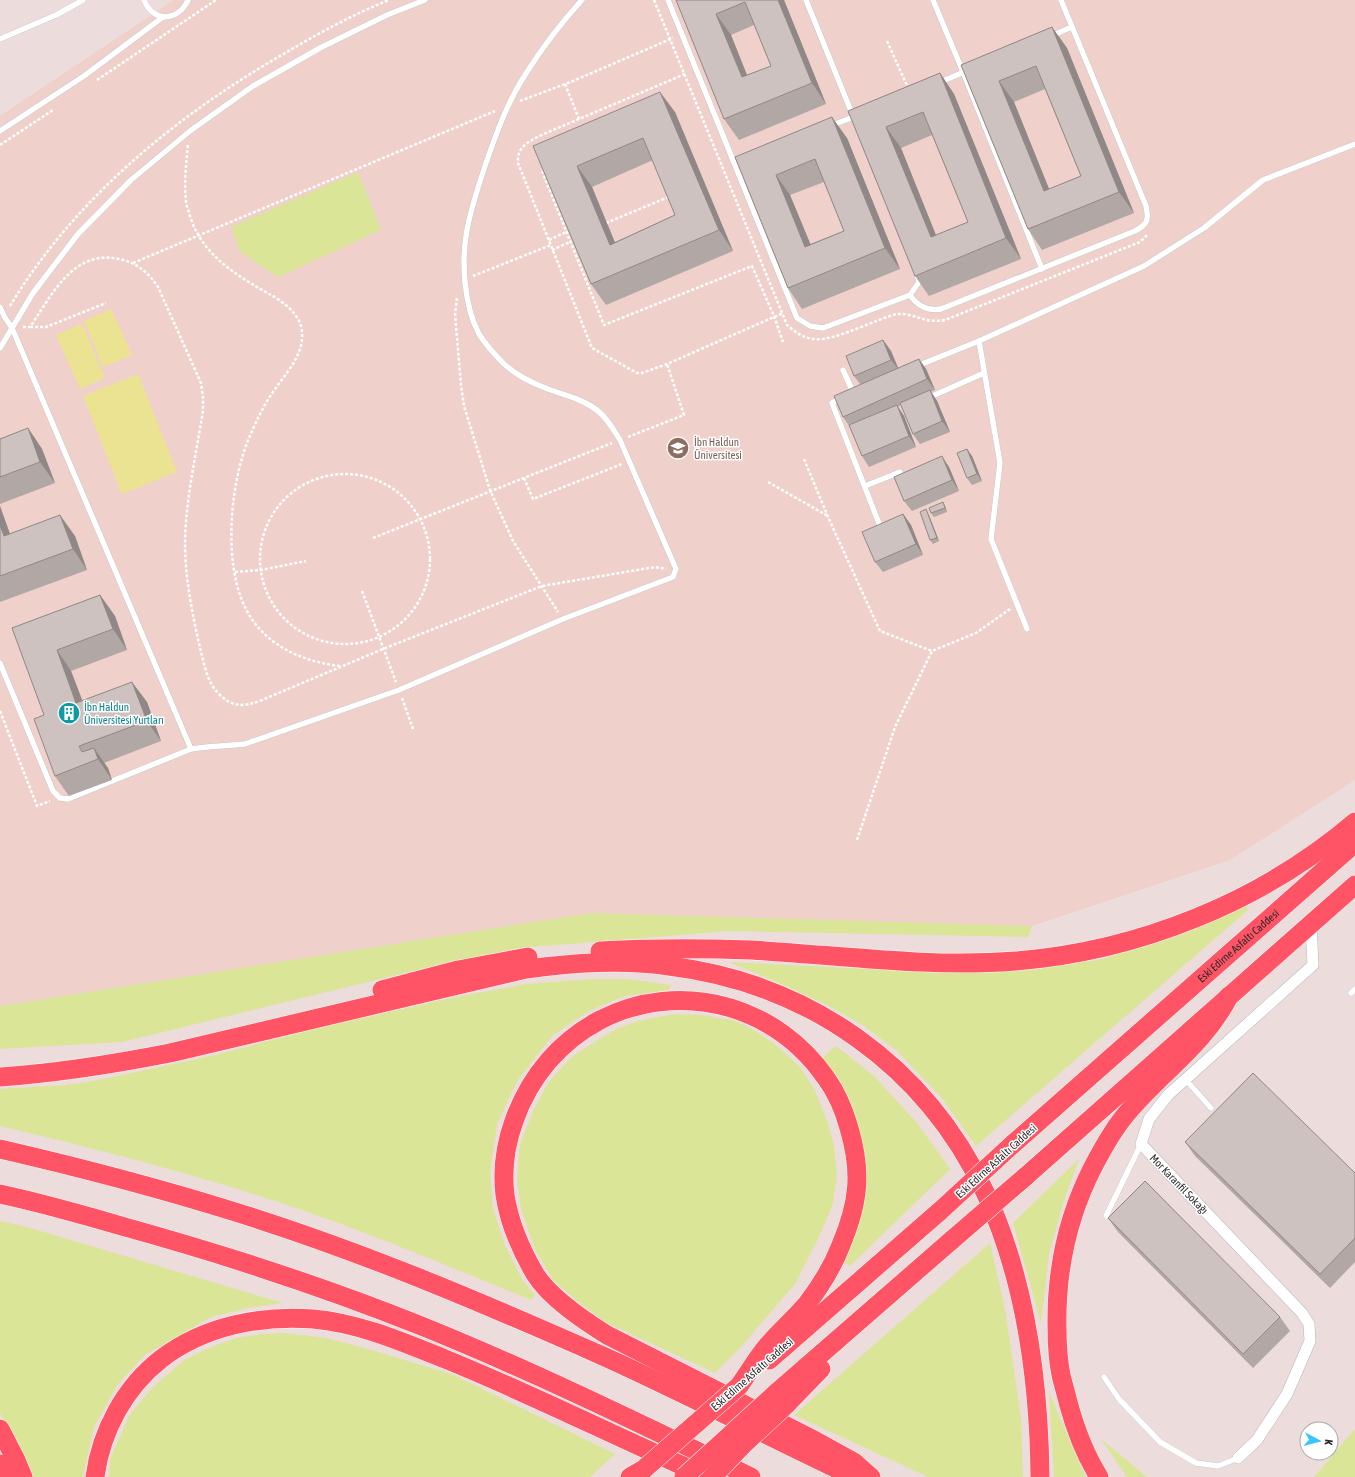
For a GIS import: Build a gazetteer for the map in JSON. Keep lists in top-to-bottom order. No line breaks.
{"streets":{"highway":["Eski Edirne Asfaltı Caddesi"],"street":["Mor Karanfil Sokağı"]},"places":{"school or university":["İbn Haldun Üniversitesi"],"building":["İbn Haldun Üniversitesi Yurtları"]},"north":"right"}
